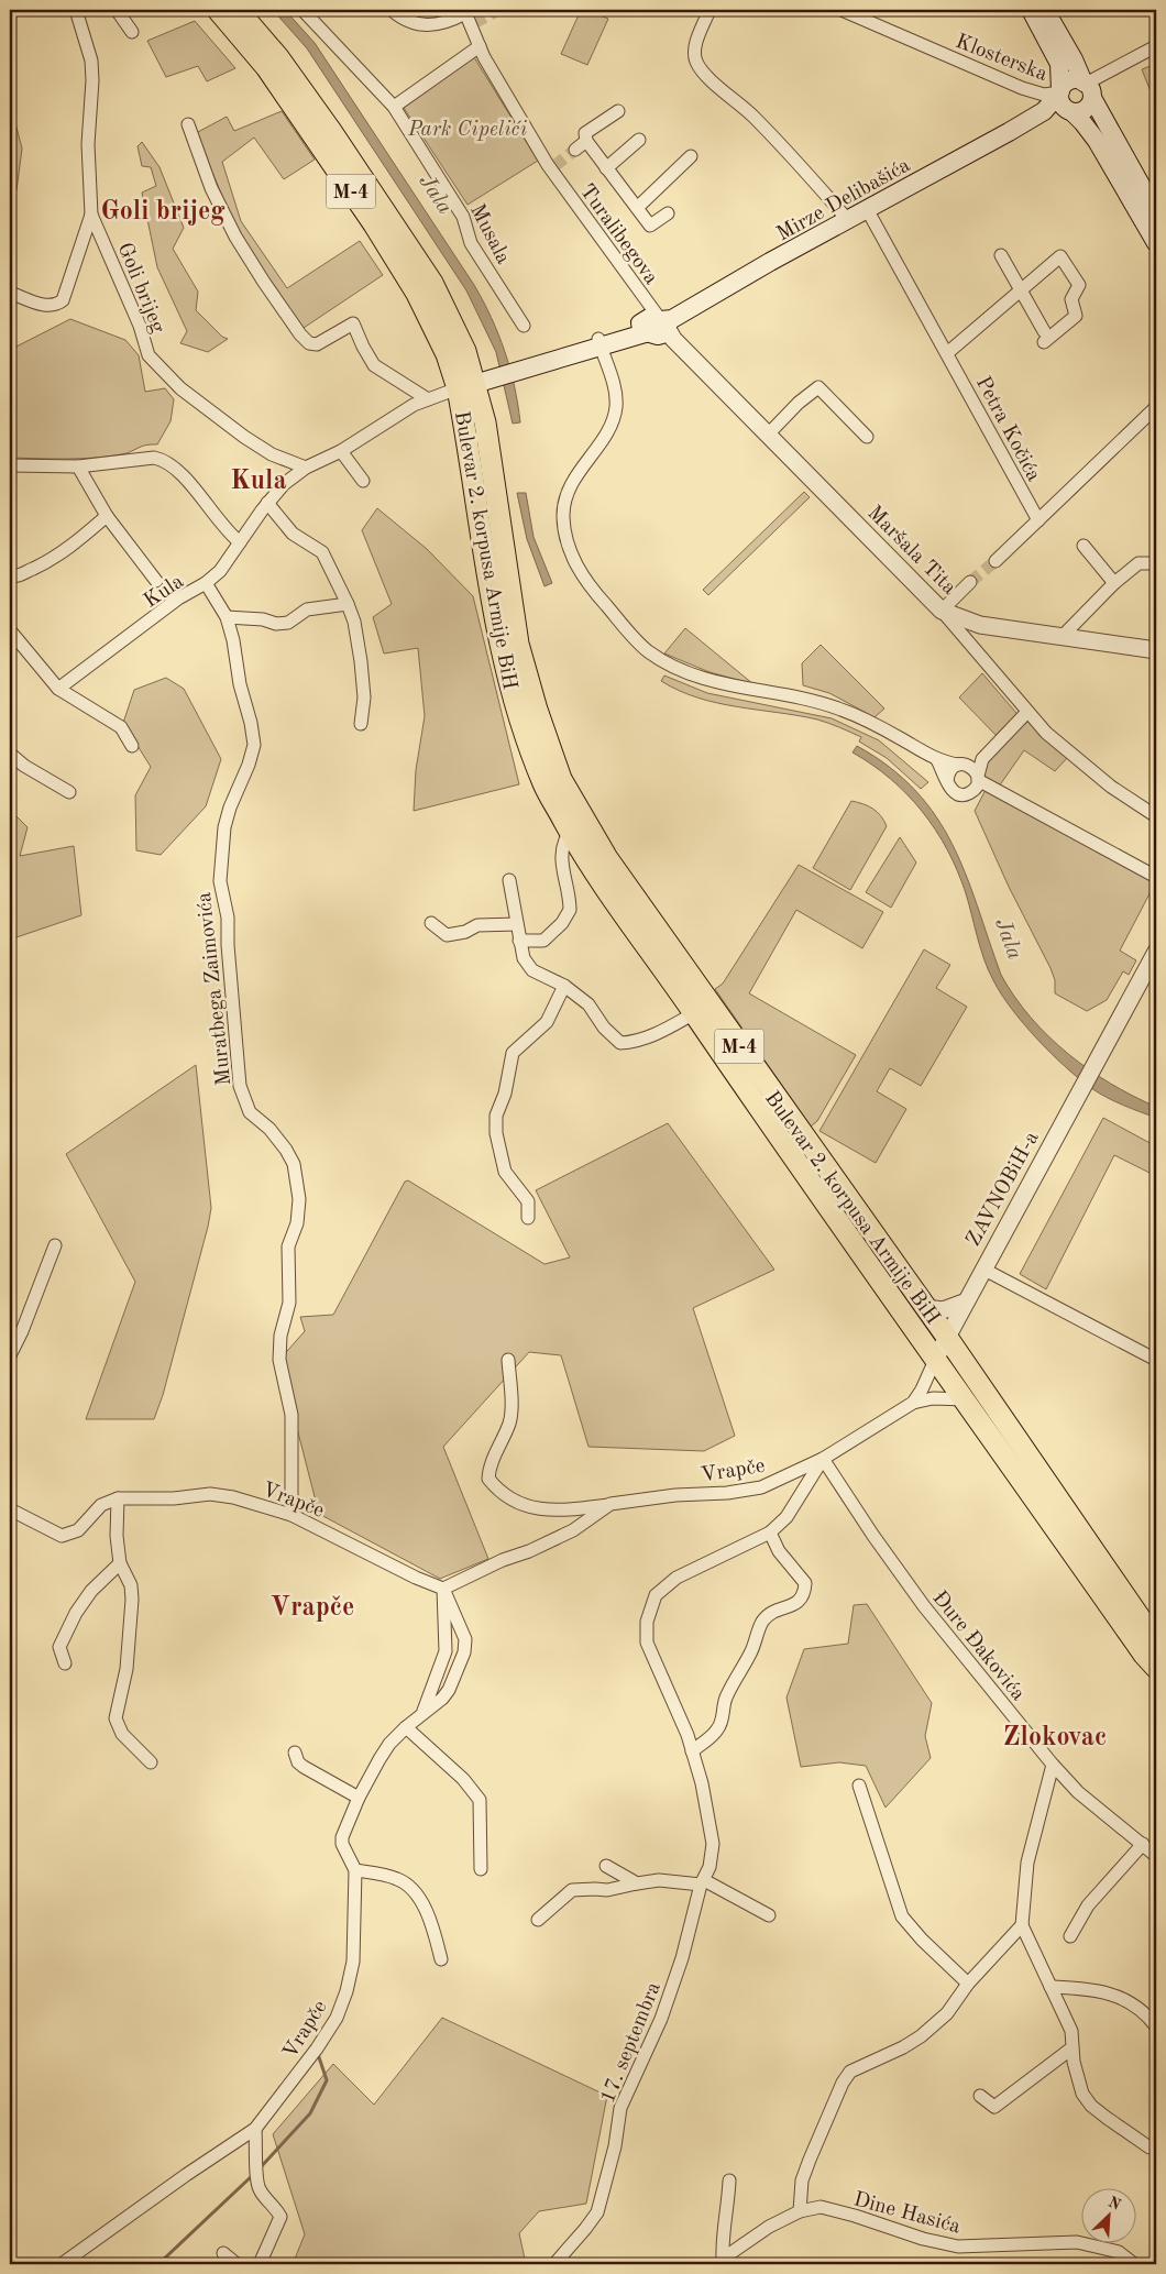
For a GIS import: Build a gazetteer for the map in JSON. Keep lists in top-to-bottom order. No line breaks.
{"streets":{"main road":["M-4","Mirze Delibašića","Bulevar 2. korpusa Armije BiH"],"street":["Klosterska","Musala","Turalibegova","Goli brijeg","Petra Kočića","Maršala Tita","Kula","Muratbega Zaimovića","ZAVNOBiH-a","Vrapče","Đure Đakovića","17. septembra","Dine Hasića"]},"crossings":[["Klosterska","Mirze Delibašića"],["M-4","Mirze Delibašića"],["M-4","Bulevar 2. korpusa Armije BiH"],["M-4","Kula"],["Mirze Delibašića","Turalibegova"],["Mirze Delibašića","Petra Kočića"],["Mirze Delibašića","Maršala Tita"],["Mirze Delibašića","Bulevar 2. korpusa Armije BiH"],["Mirze Delibašića","Kula"],["Turalibegova","Maršala Tita"],["Goli brijeg","Kula"],["Bulevar 2. korpusa Armije BiH","Kula"],["Bulevar 2. korpusa Armije BiH","17. septembra"],["Kula","Muratbega Zaimovića"],["Muratbega Zaimovića","Vrapče"],["Vrapče","Đure Đakovića"],["Vrapče","17. septembra"],["Đure Đakovića","17. septembra"]],"districts":["Goli brijeg","Kula","Vrapče","Zlokovac"],"water":["Jala"],"parks":["Park Cipelići"],"north":"top right"}
